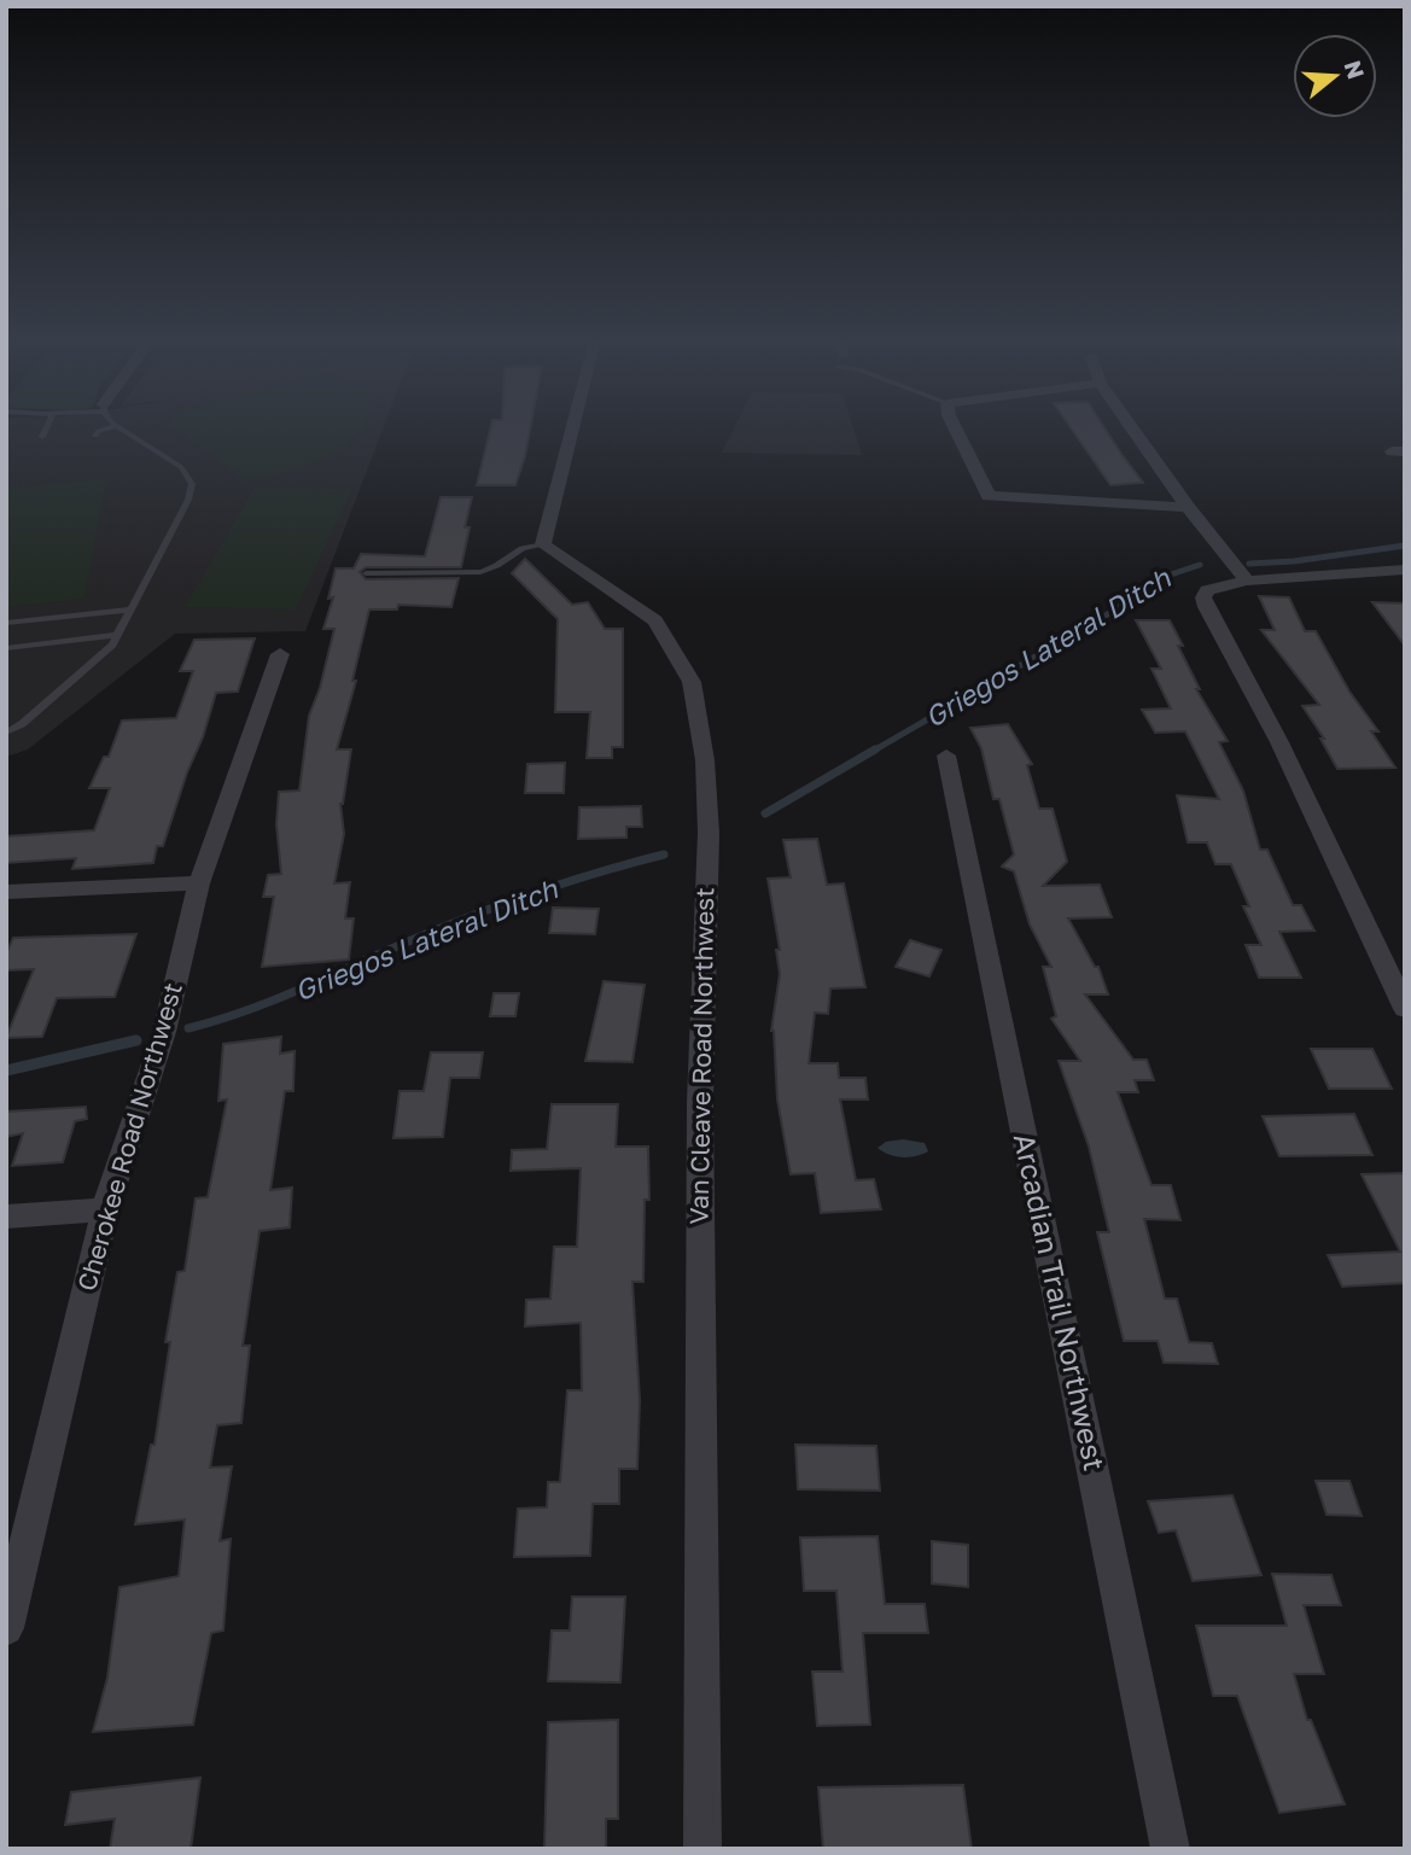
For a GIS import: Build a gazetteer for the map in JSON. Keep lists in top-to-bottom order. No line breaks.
{"streets":{"street":["Van Cleave Road Northwest","Cherokee Road Northwest","Arcadian Trail Northwest"]},"water":["Griegos Lateral Ditch"],"north":"right"}
